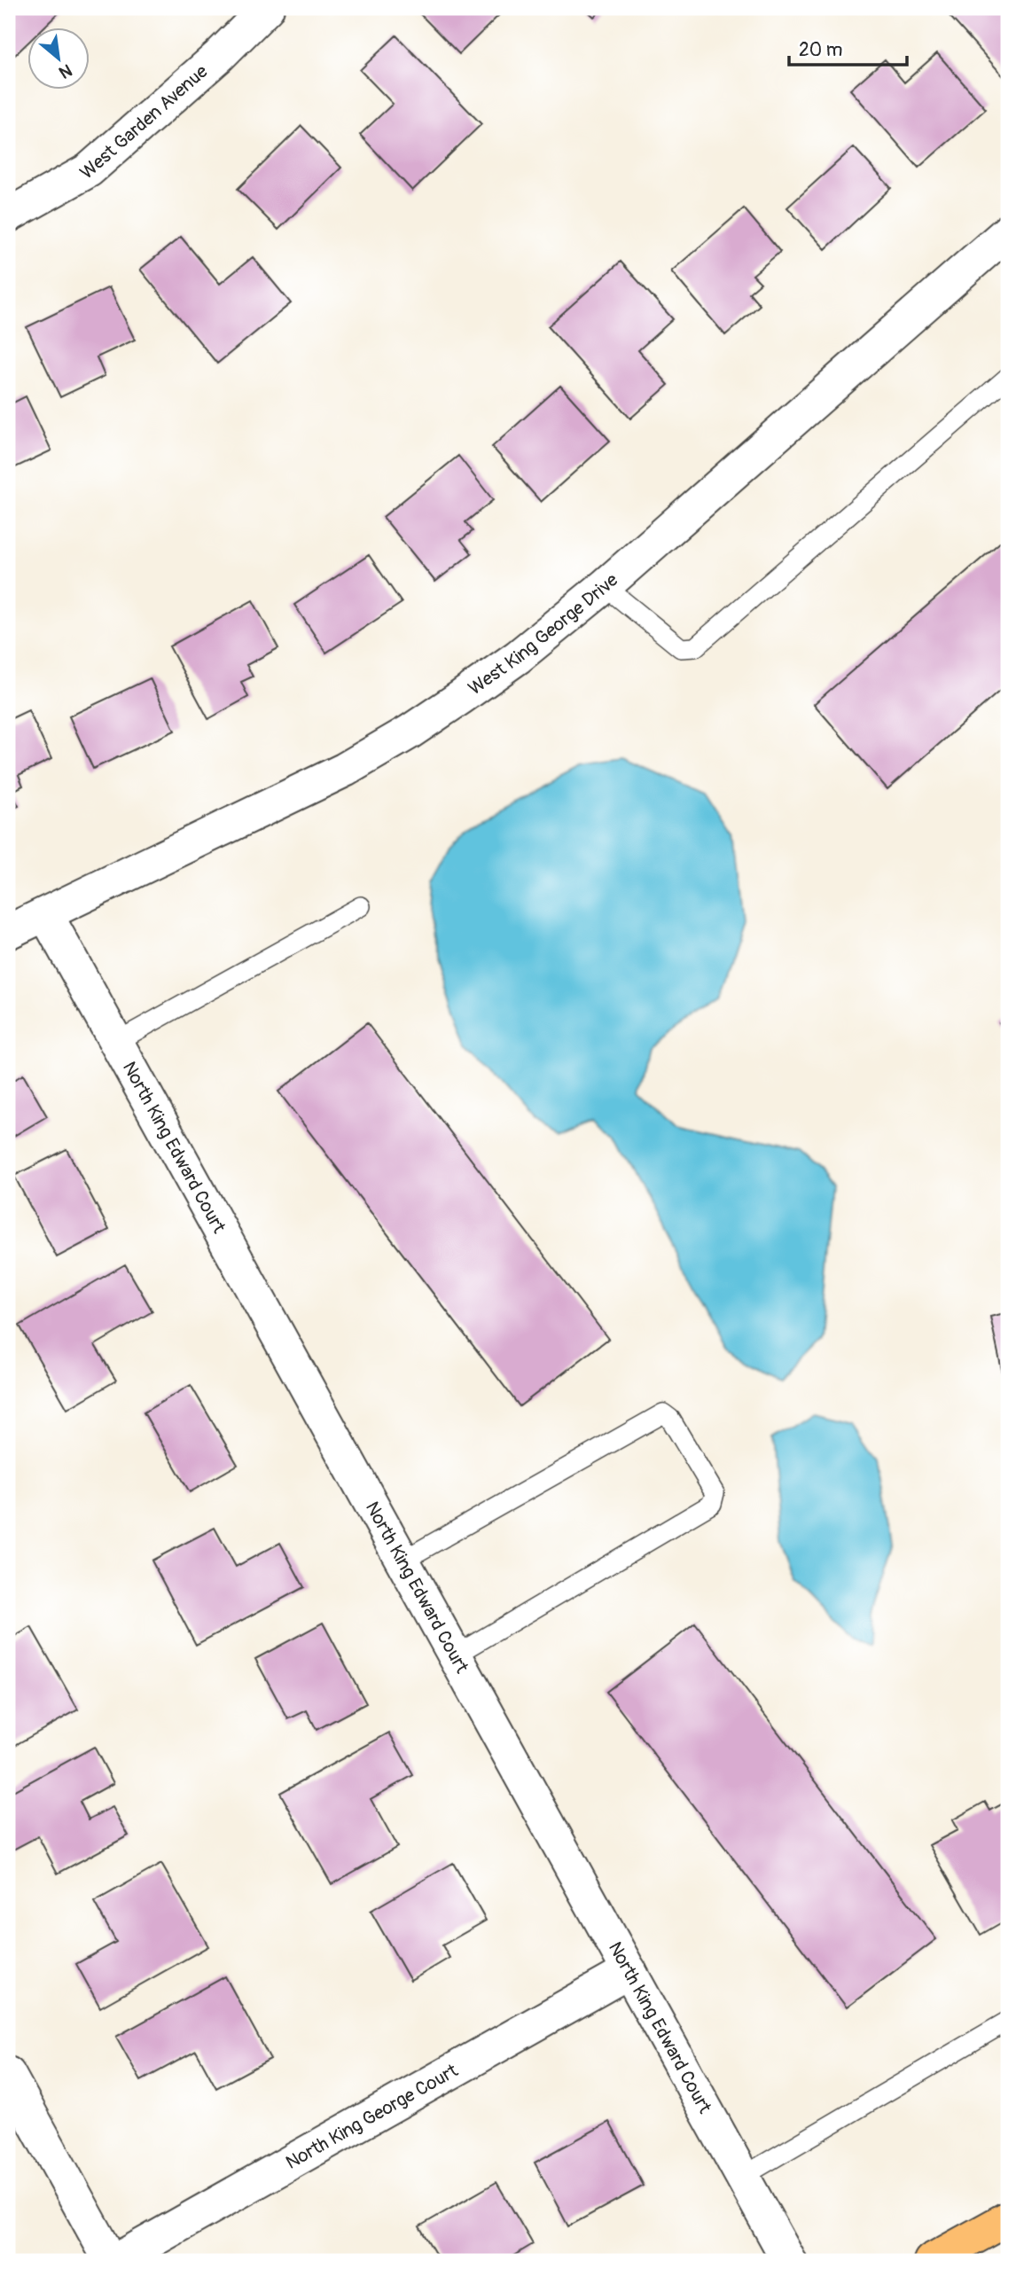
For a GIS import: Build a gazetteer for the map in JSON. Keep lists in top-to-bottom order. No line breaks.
{"streets":{"street":["West Garden Avenue","West King George Drive","North King Edward Court","North King George Court"]},"crossings":[["West King George Drive","North King Edward Court"],["North King Edward Court","North King George Court"]],"scale_bar":"20 m","north":"bottom right"}
